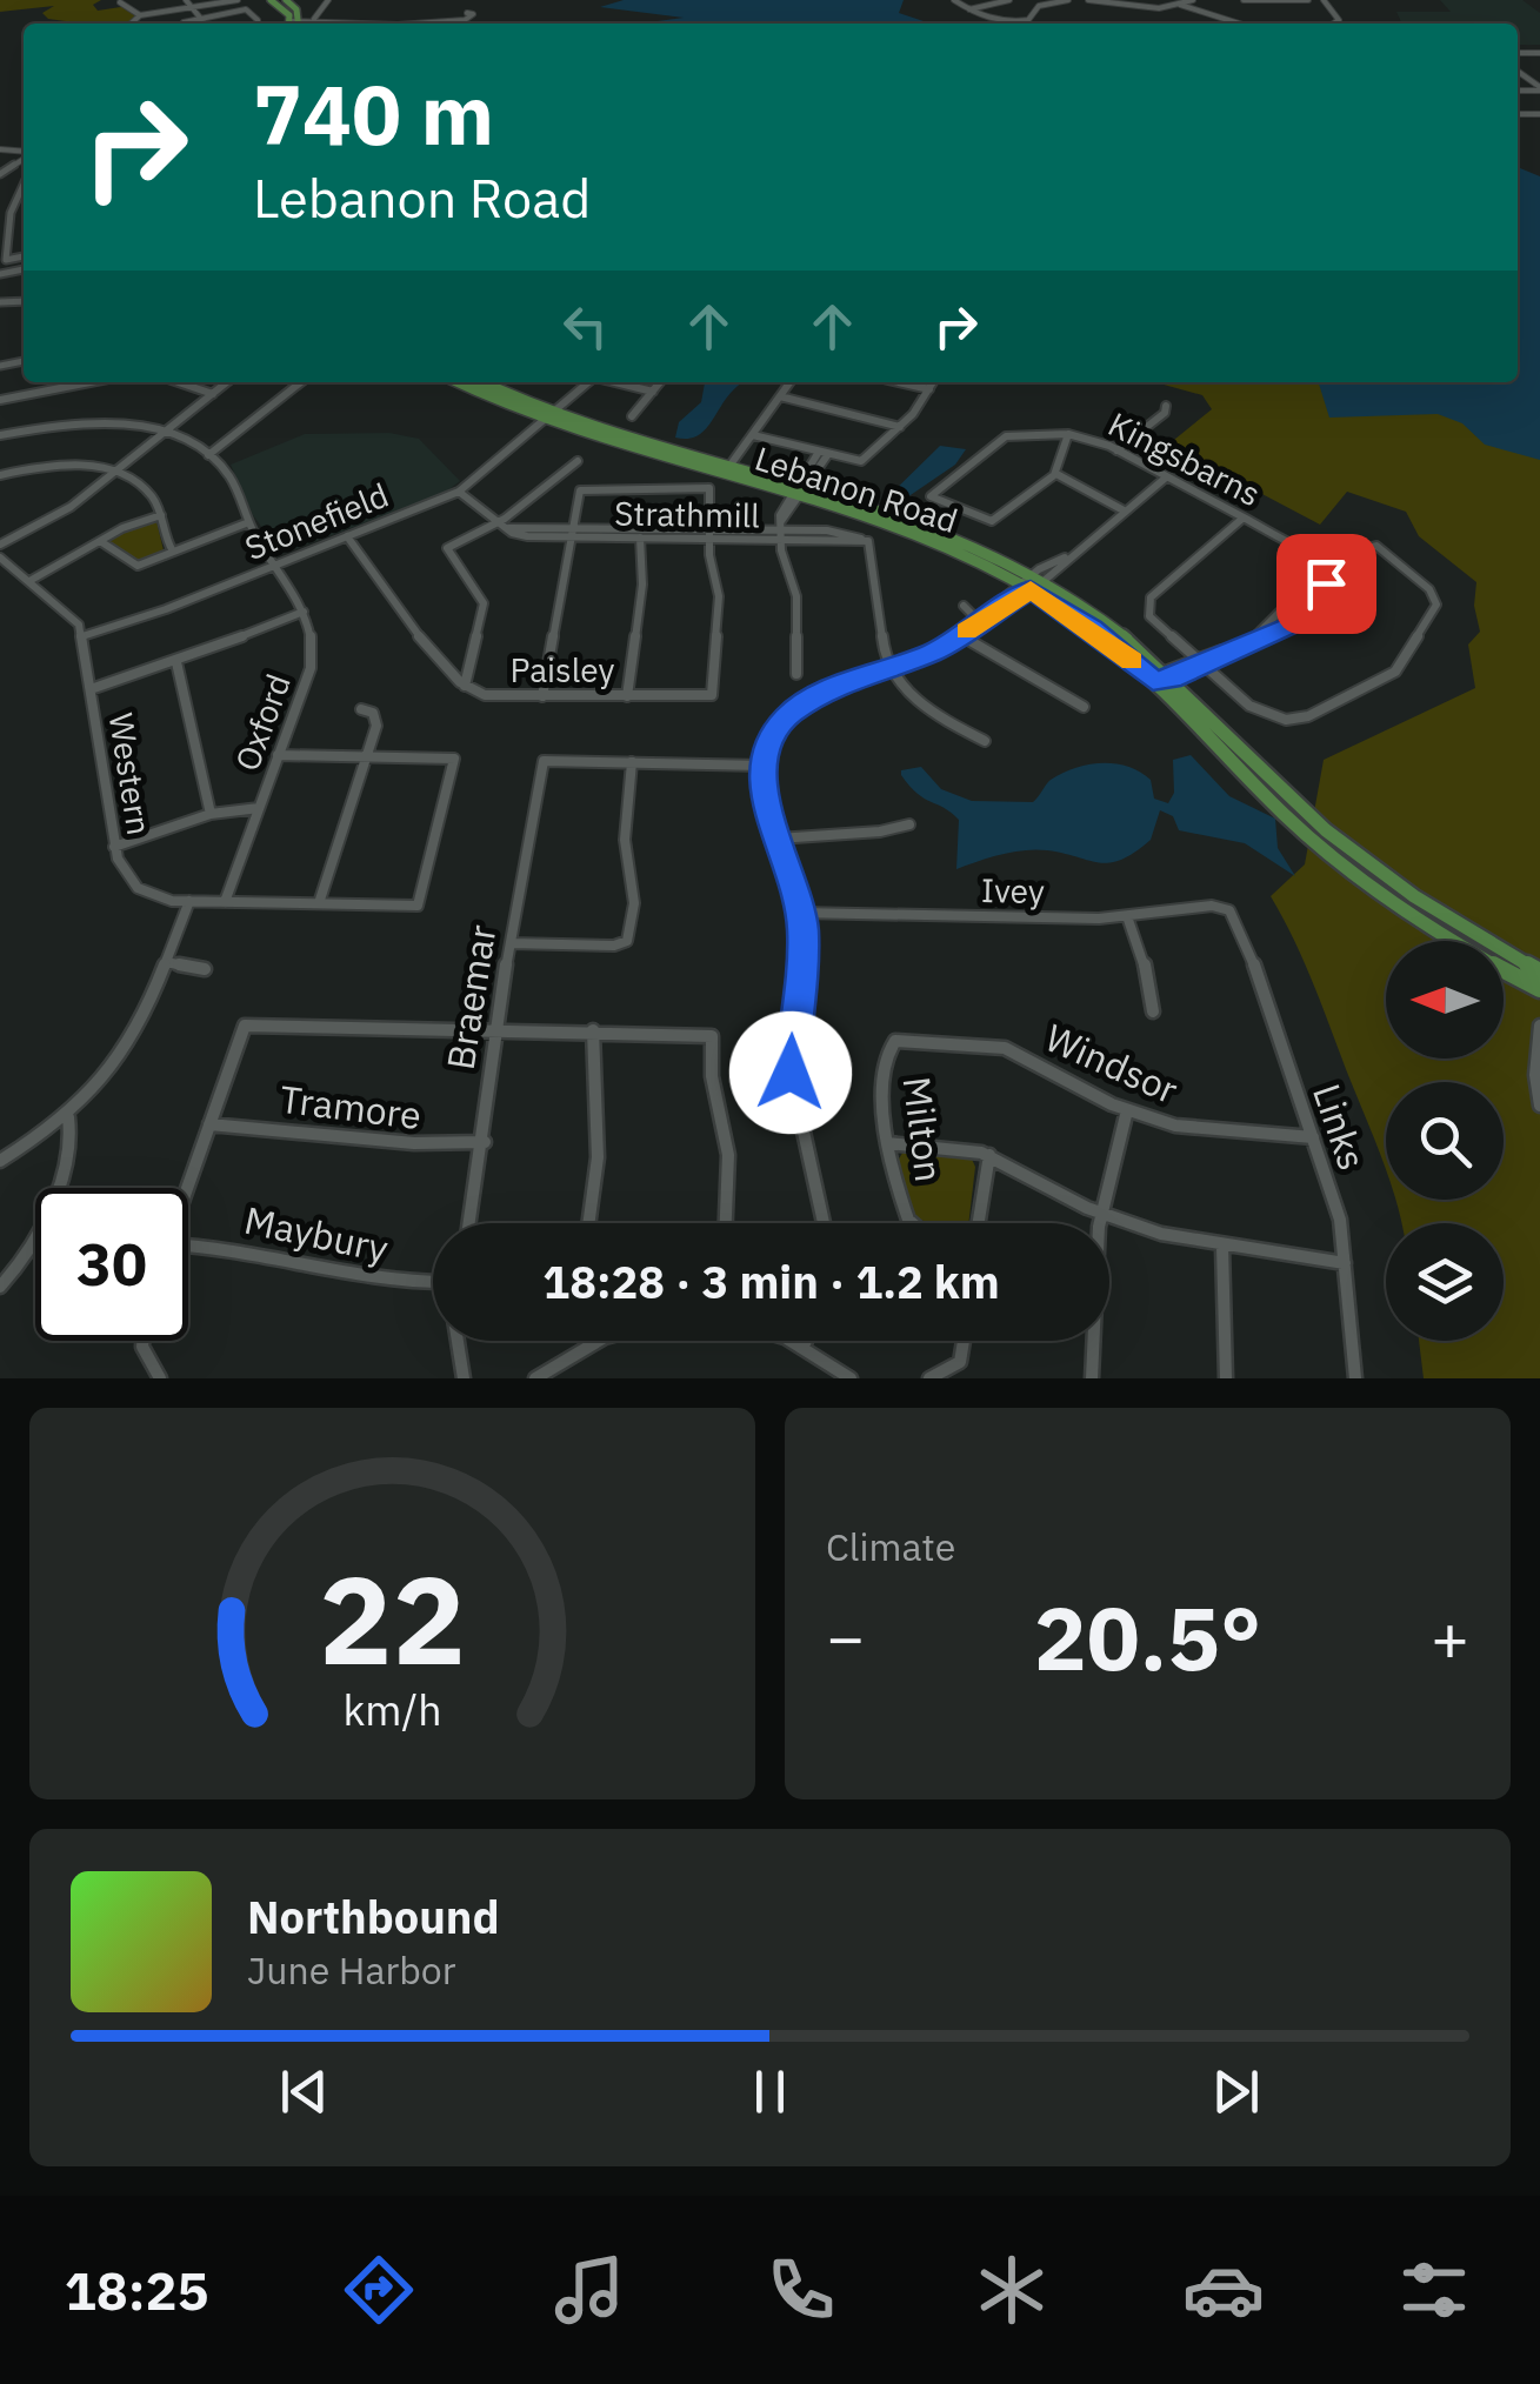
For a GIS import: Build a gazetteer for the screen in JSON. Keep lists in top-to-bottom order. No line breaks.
{"streets":{"main road":["Lebanon Road"],"street":["Kingsbarns","Strathmill","Stonefield","Paisley","Oxford","Western","Ivey","Braemar","Windsor","Tramore","Links","Milton","Maybury"]},"crossings":[["Lebanon Road","Stonefield"],["Strathmill","Stonefield"],["Strathmill","Paisley"],["Stonefield","Paisley"],["Stonefield","Oxford"],["Stonefield","Western"],["Oxford","Western"],["Ivey","Links"],["Braemar","Tramore"],["Windsor","Links"],["Windsor","Milton"]],"north":"left","page":{"turn":["740 m","Lebanon Road"],"limit":"30","trip":"18:28 · 3 min · 1.2 km","tile":"Climate","heat":["−","20.5°","+"],"song":["Northbound","June Harbor"],"tabs":"18:25","gauge":["22","km/h"]}}
